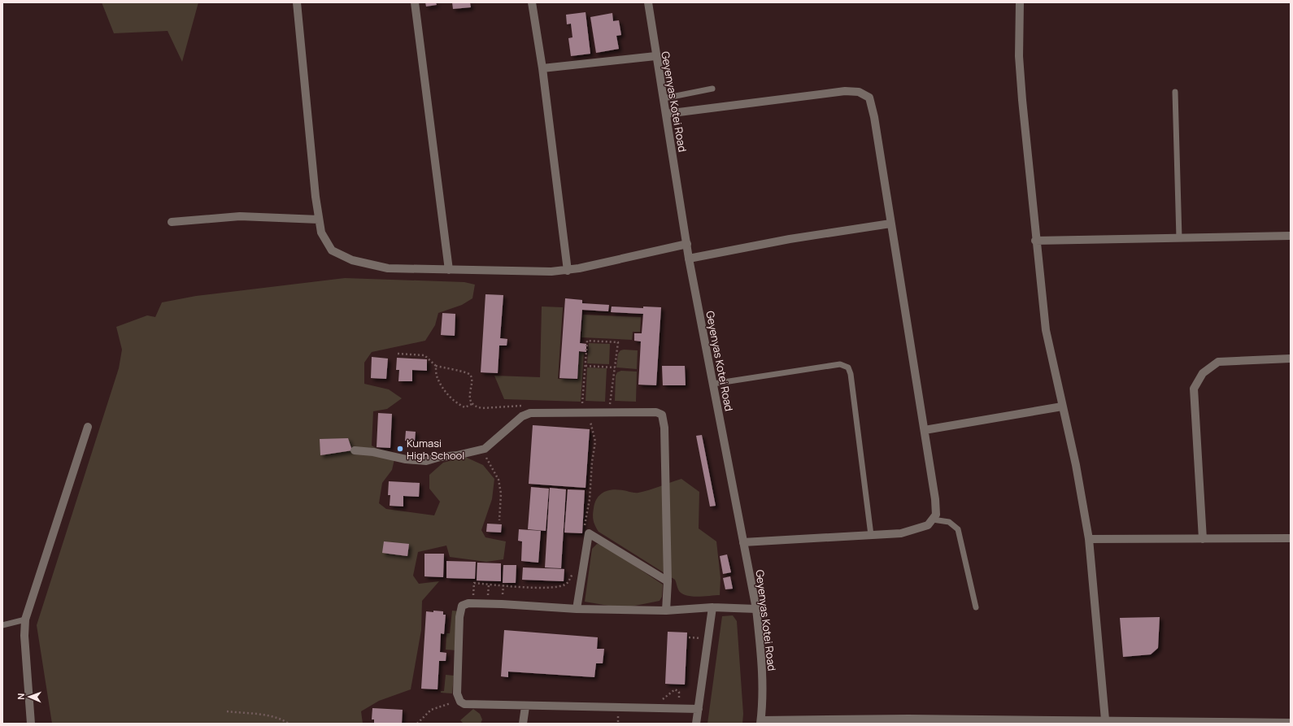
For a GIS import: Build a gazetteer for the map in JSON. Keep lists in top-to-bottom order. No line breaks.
{"streets":{"street":["Geyenyas Kotei Road"]},"places":["Kumasi High School"],"north":"left"}
